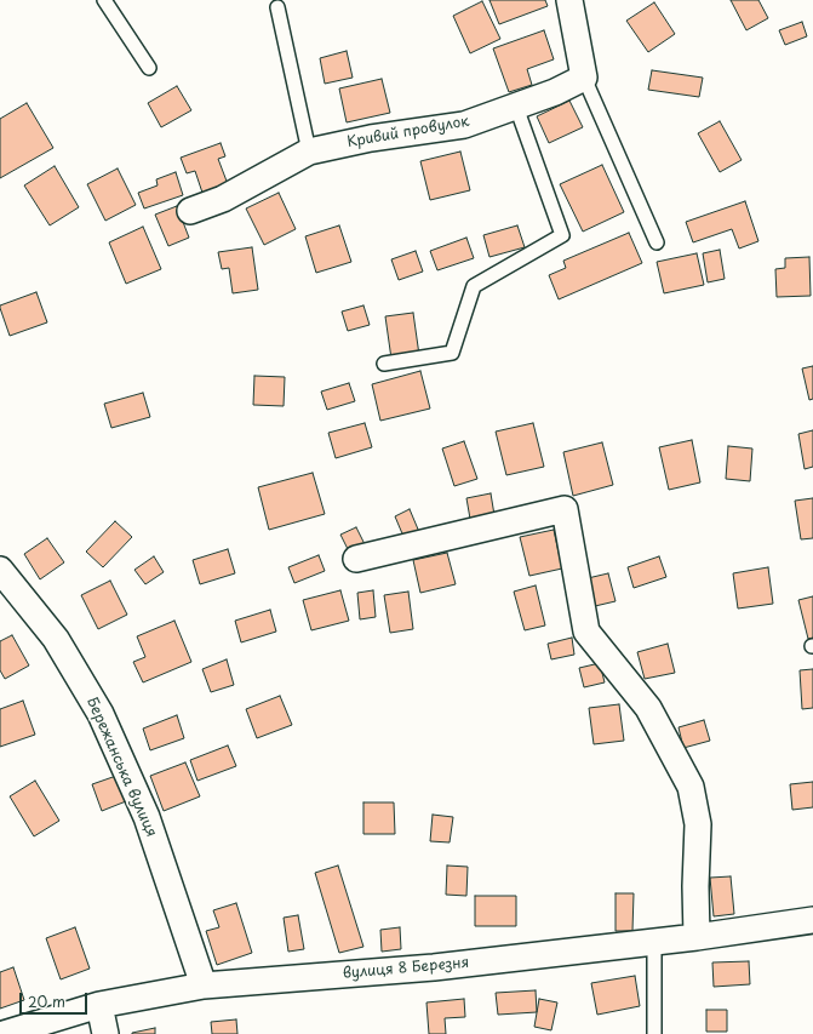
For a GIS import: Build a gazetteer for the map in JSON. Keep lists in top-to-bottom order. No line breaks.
{"streets":{"street":["Кривий провулок","Бережанська вулиця","вулиця 8 Березня"]},"crossings":[["Бережанська вулиця","вулиця 8 Березня"]],"scale_bar":"20 m"}
